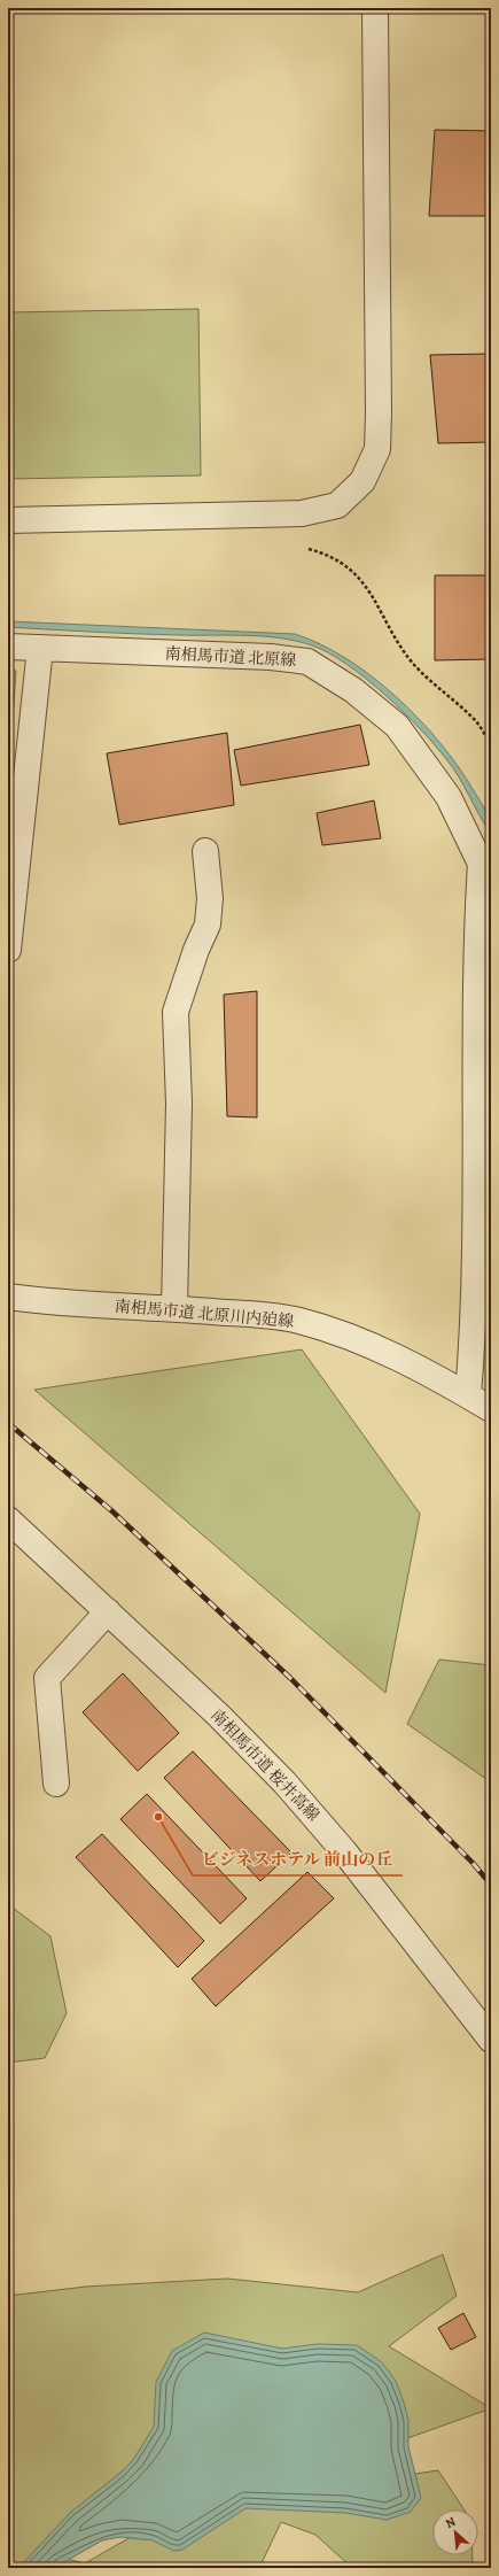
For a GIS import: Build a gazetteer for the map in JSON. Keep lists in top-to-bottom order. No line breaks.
{"streets":{"street":["南相馬市道 北原線","南相馬市道 北原川内廹線","南相馬市道 桜井高線"]},"places":["ビジネスホテル 前山の丘"],"north":"top left"}
